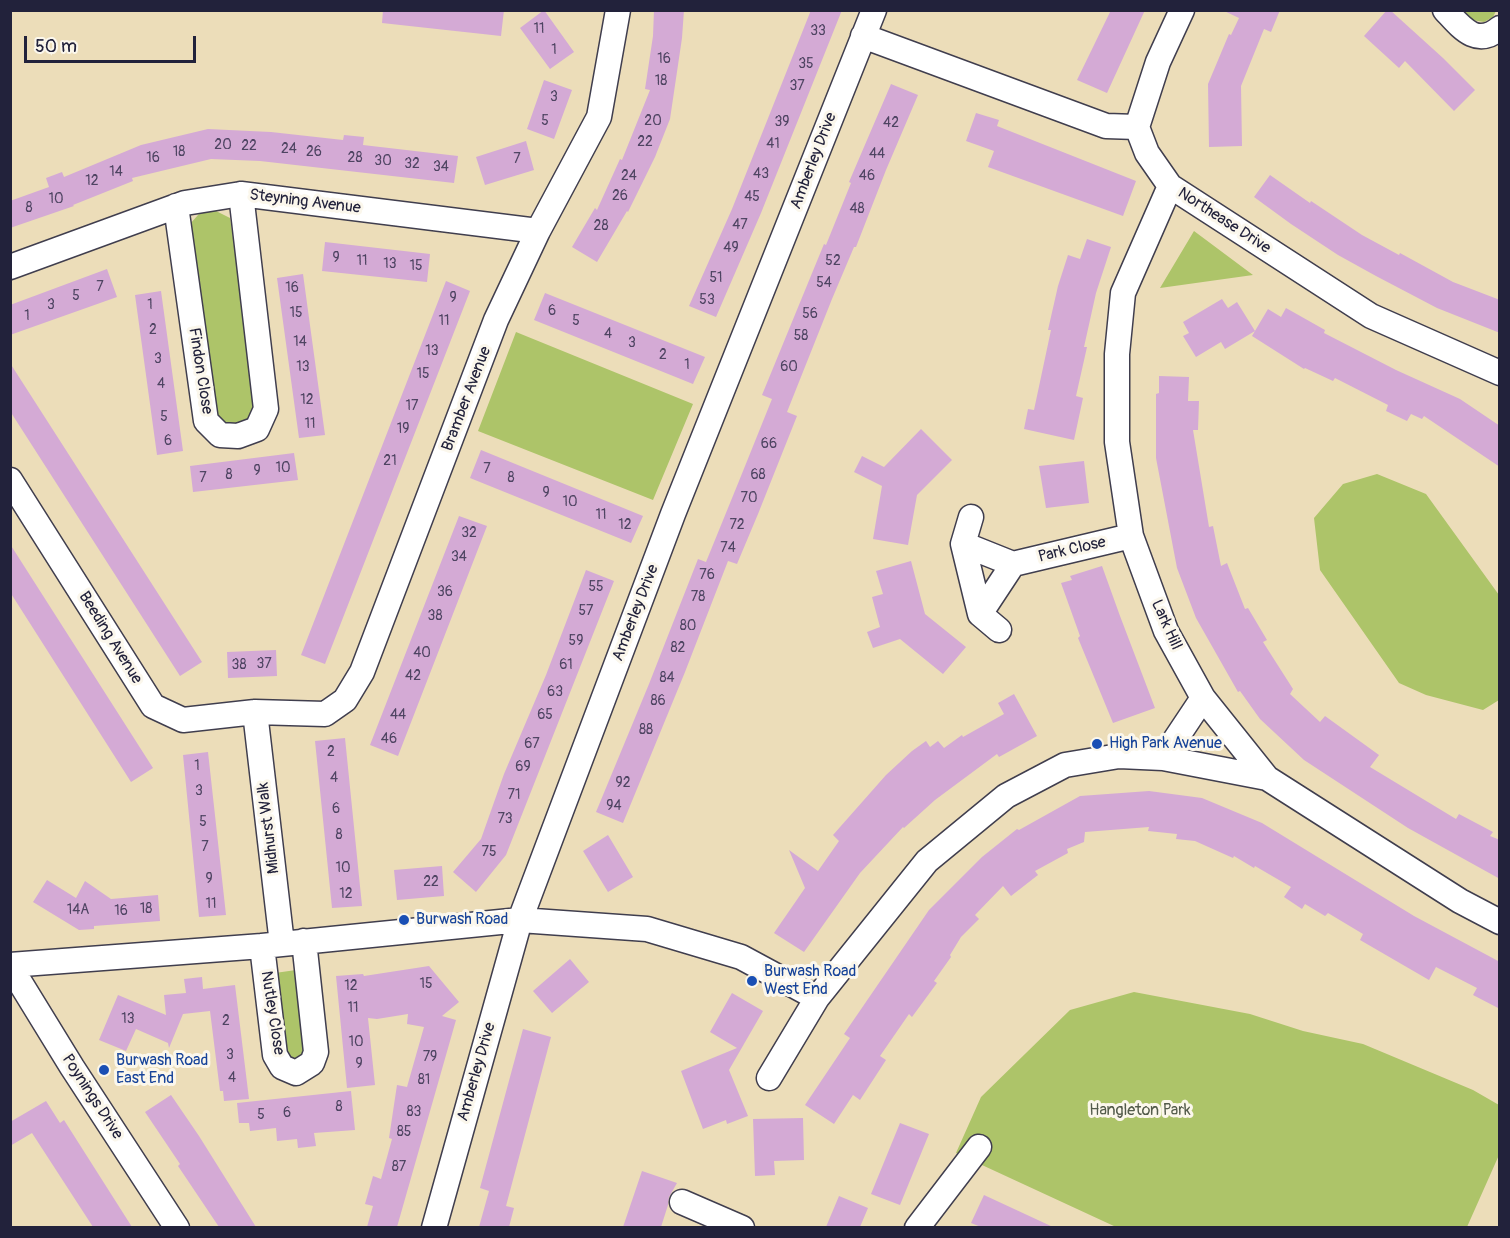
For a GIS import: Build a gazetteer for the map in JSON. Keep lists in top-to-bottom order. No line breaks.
{"streets":{"street":["Amberley Drive","Steyning Avenue","Northease Drive","Findon Close","Bramber Avenue","Park Close","Lark Hill","Beeding Avenue","Midhurst Walk","Poynings Drive"]},"crossings":[["Steyning Avenue","Findon Close"],["Steyning Avenue","Bramber Avenue"],["Northease Drive","Lark Hill"],["Bramber Avenue","Beeding Avenue"],["Bramber Avenue","Midhurst Walk"],["Park Close","Lark Hill"],["Beeding Avenue","Midhurst Walk"]],"parks":["Hangleton Park"],"places":["High Park Avenue","Burwash Road","Burwash Road West End","Burwash Road East End"],"house_numbers":["11","33","1","16","35","18","37","3","5","20","39","42","22","41","20","22","24","18","26","44","16","28","7","30","32","34","14","43","24","46","12","26","45","10","8","48","47","28","49","9","11","52","13","15","51","54","7","16","5","9","53","3","1","6","15","56","1","11","5","2","4","58","14","3","13","2","3","1","13","60","15","4","12","17","5","11","19","6","66","21","10","7","9","8","68","7","8","9","70","10","11","12","72","32","74","34","76","55","36","78","57","38","80","59","82","40","37","38","61","42","84","63","86","44","65","88","46","67","2","1","69","4","92","3","71","94","6","73","5","8","7","75","10","9","22","12","11","18","14A","16","15","12","11","13","2","10","3","79","9","4","81","8","83","6","5","85","87"],"scale_bar":"50 m"}
